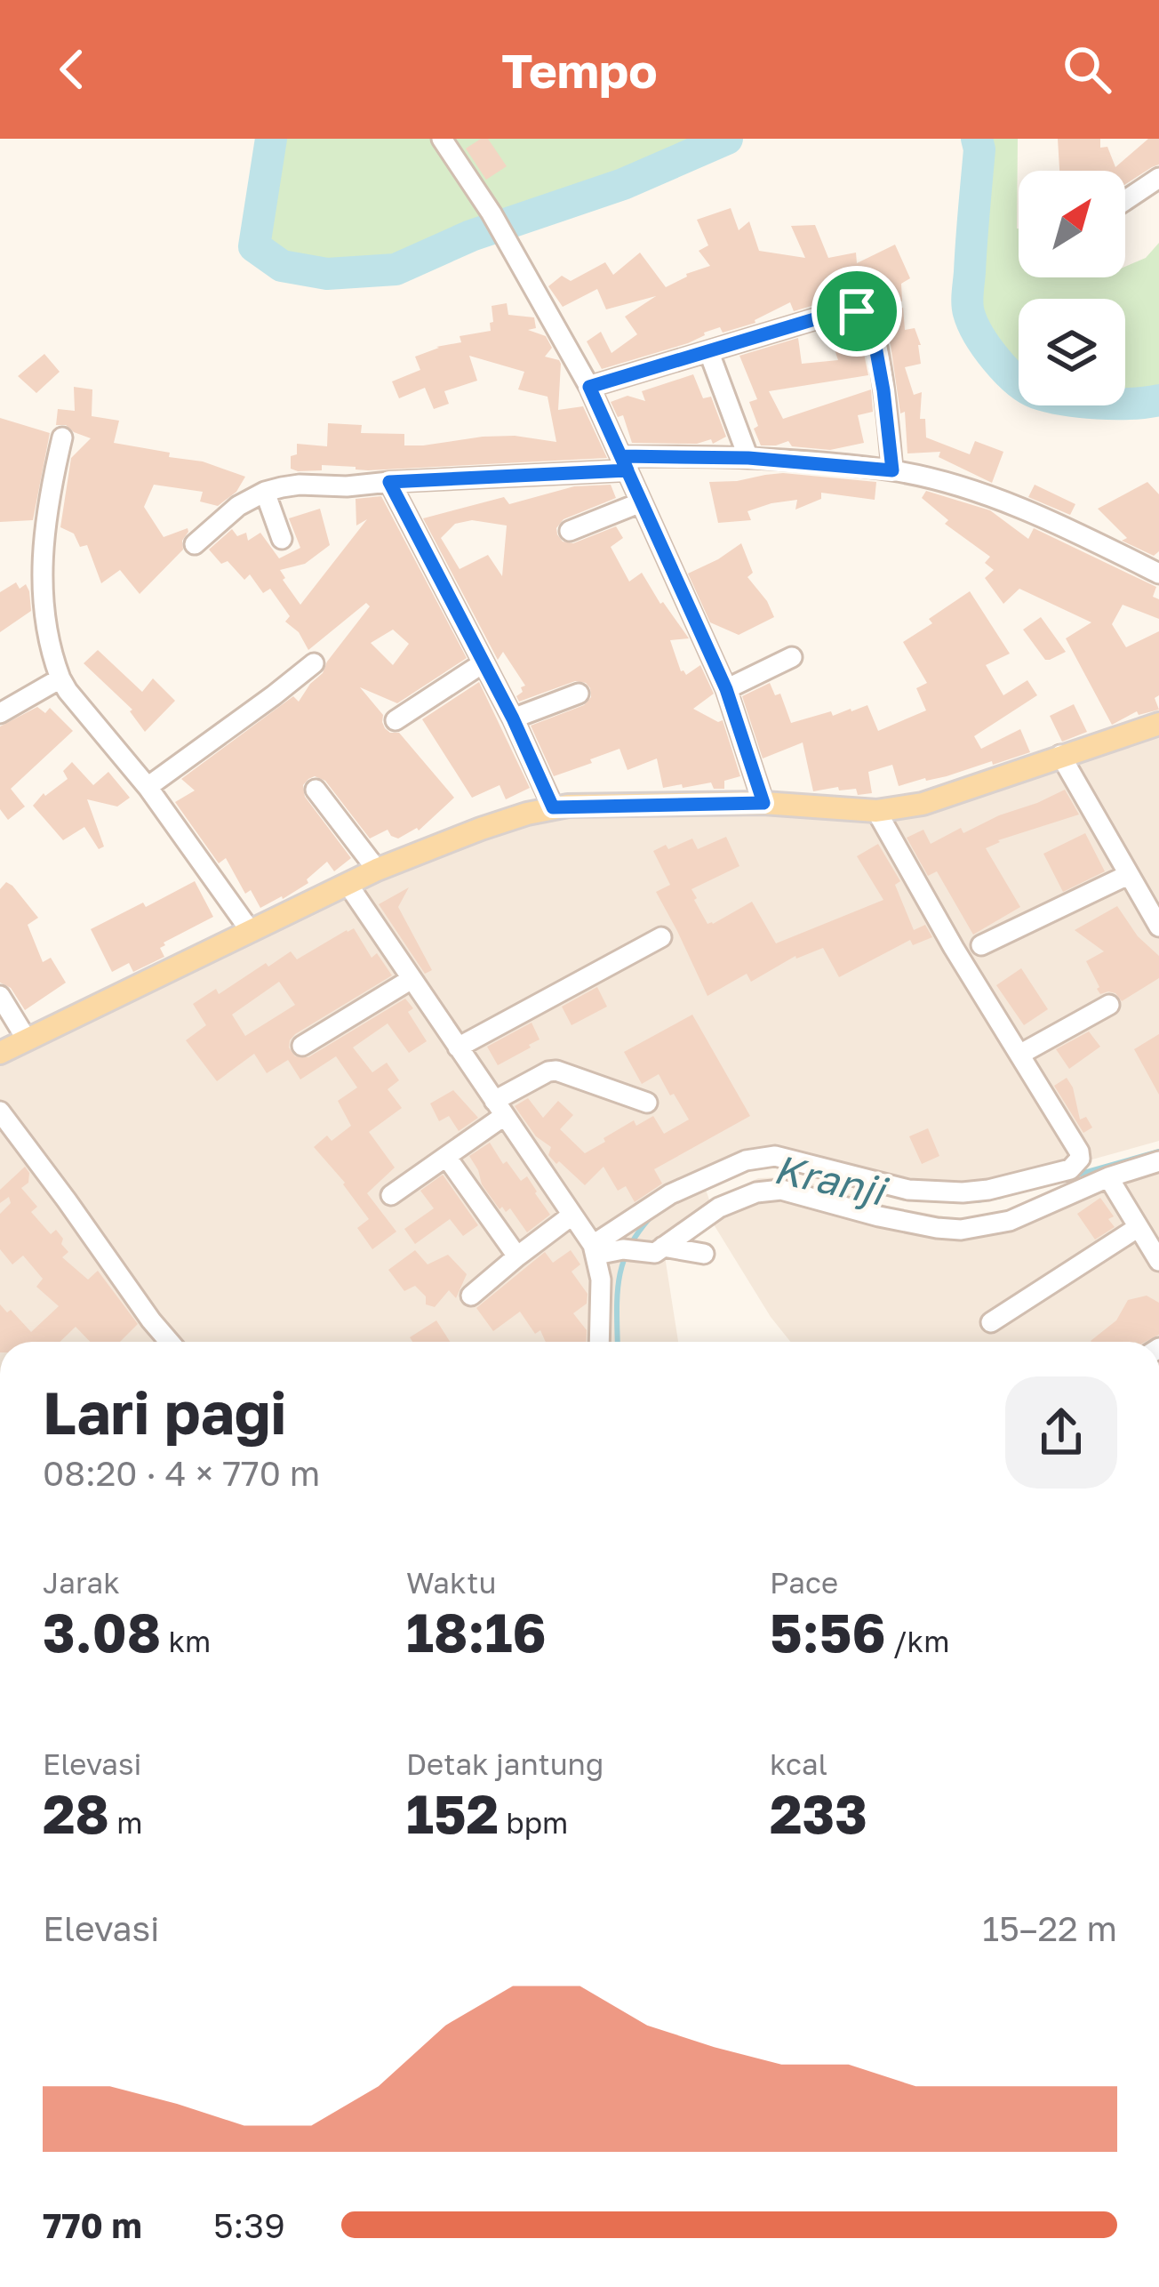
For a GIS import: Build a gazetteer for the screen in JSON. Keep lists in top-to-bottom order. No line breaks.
{"water":["Kranji"],"north":"top right","page":{"header":"Tempo","heading":["Lari pagi","08:20 · 4 × 770 m"],"stats":[["Jarak","3.08 km"],["Waktu","18:16"],["Pace","5:56 /km"],["Elevasi","28 m"],["Detak jantung","152 bpm"],["kcal","233"]],"chart":["Elevasi","15–22 m"],"list":[{"name":"770 m","note":"5:39"}]}}
